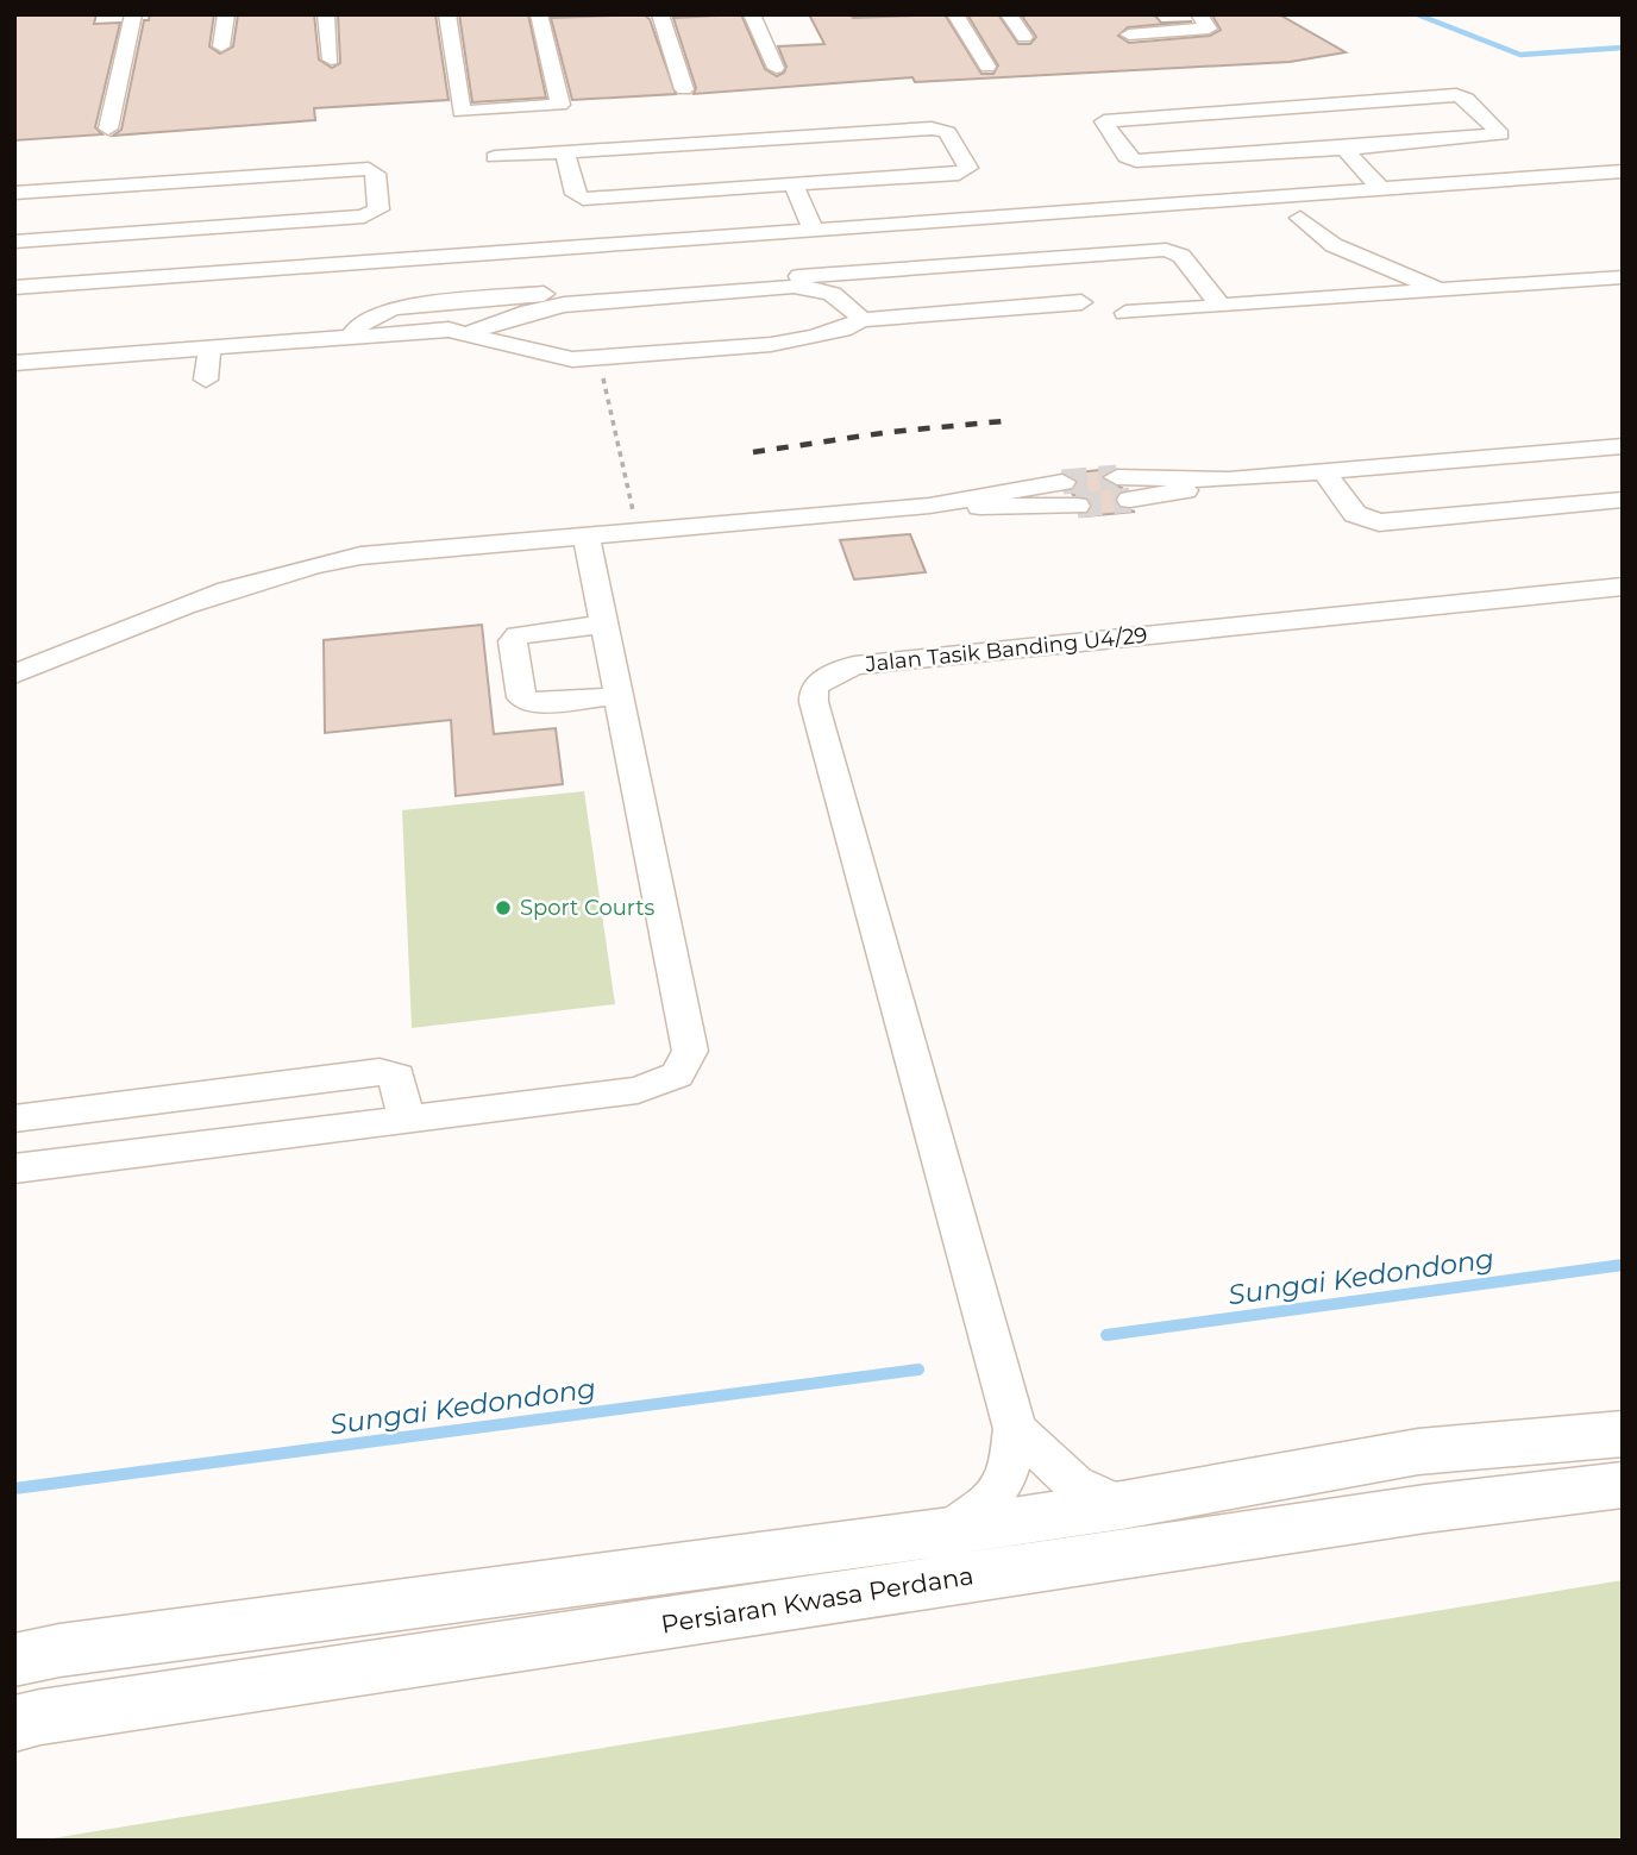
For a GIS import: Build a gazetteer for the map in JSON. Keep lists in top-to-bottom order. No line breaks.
{"streets":{"main road":["Persiaran Kwasa Perdana"],"street":["Jalan Tasik Banding U4/29"]},"water":["Sungai Kedondong"],"places":["Sport Courts"]}
